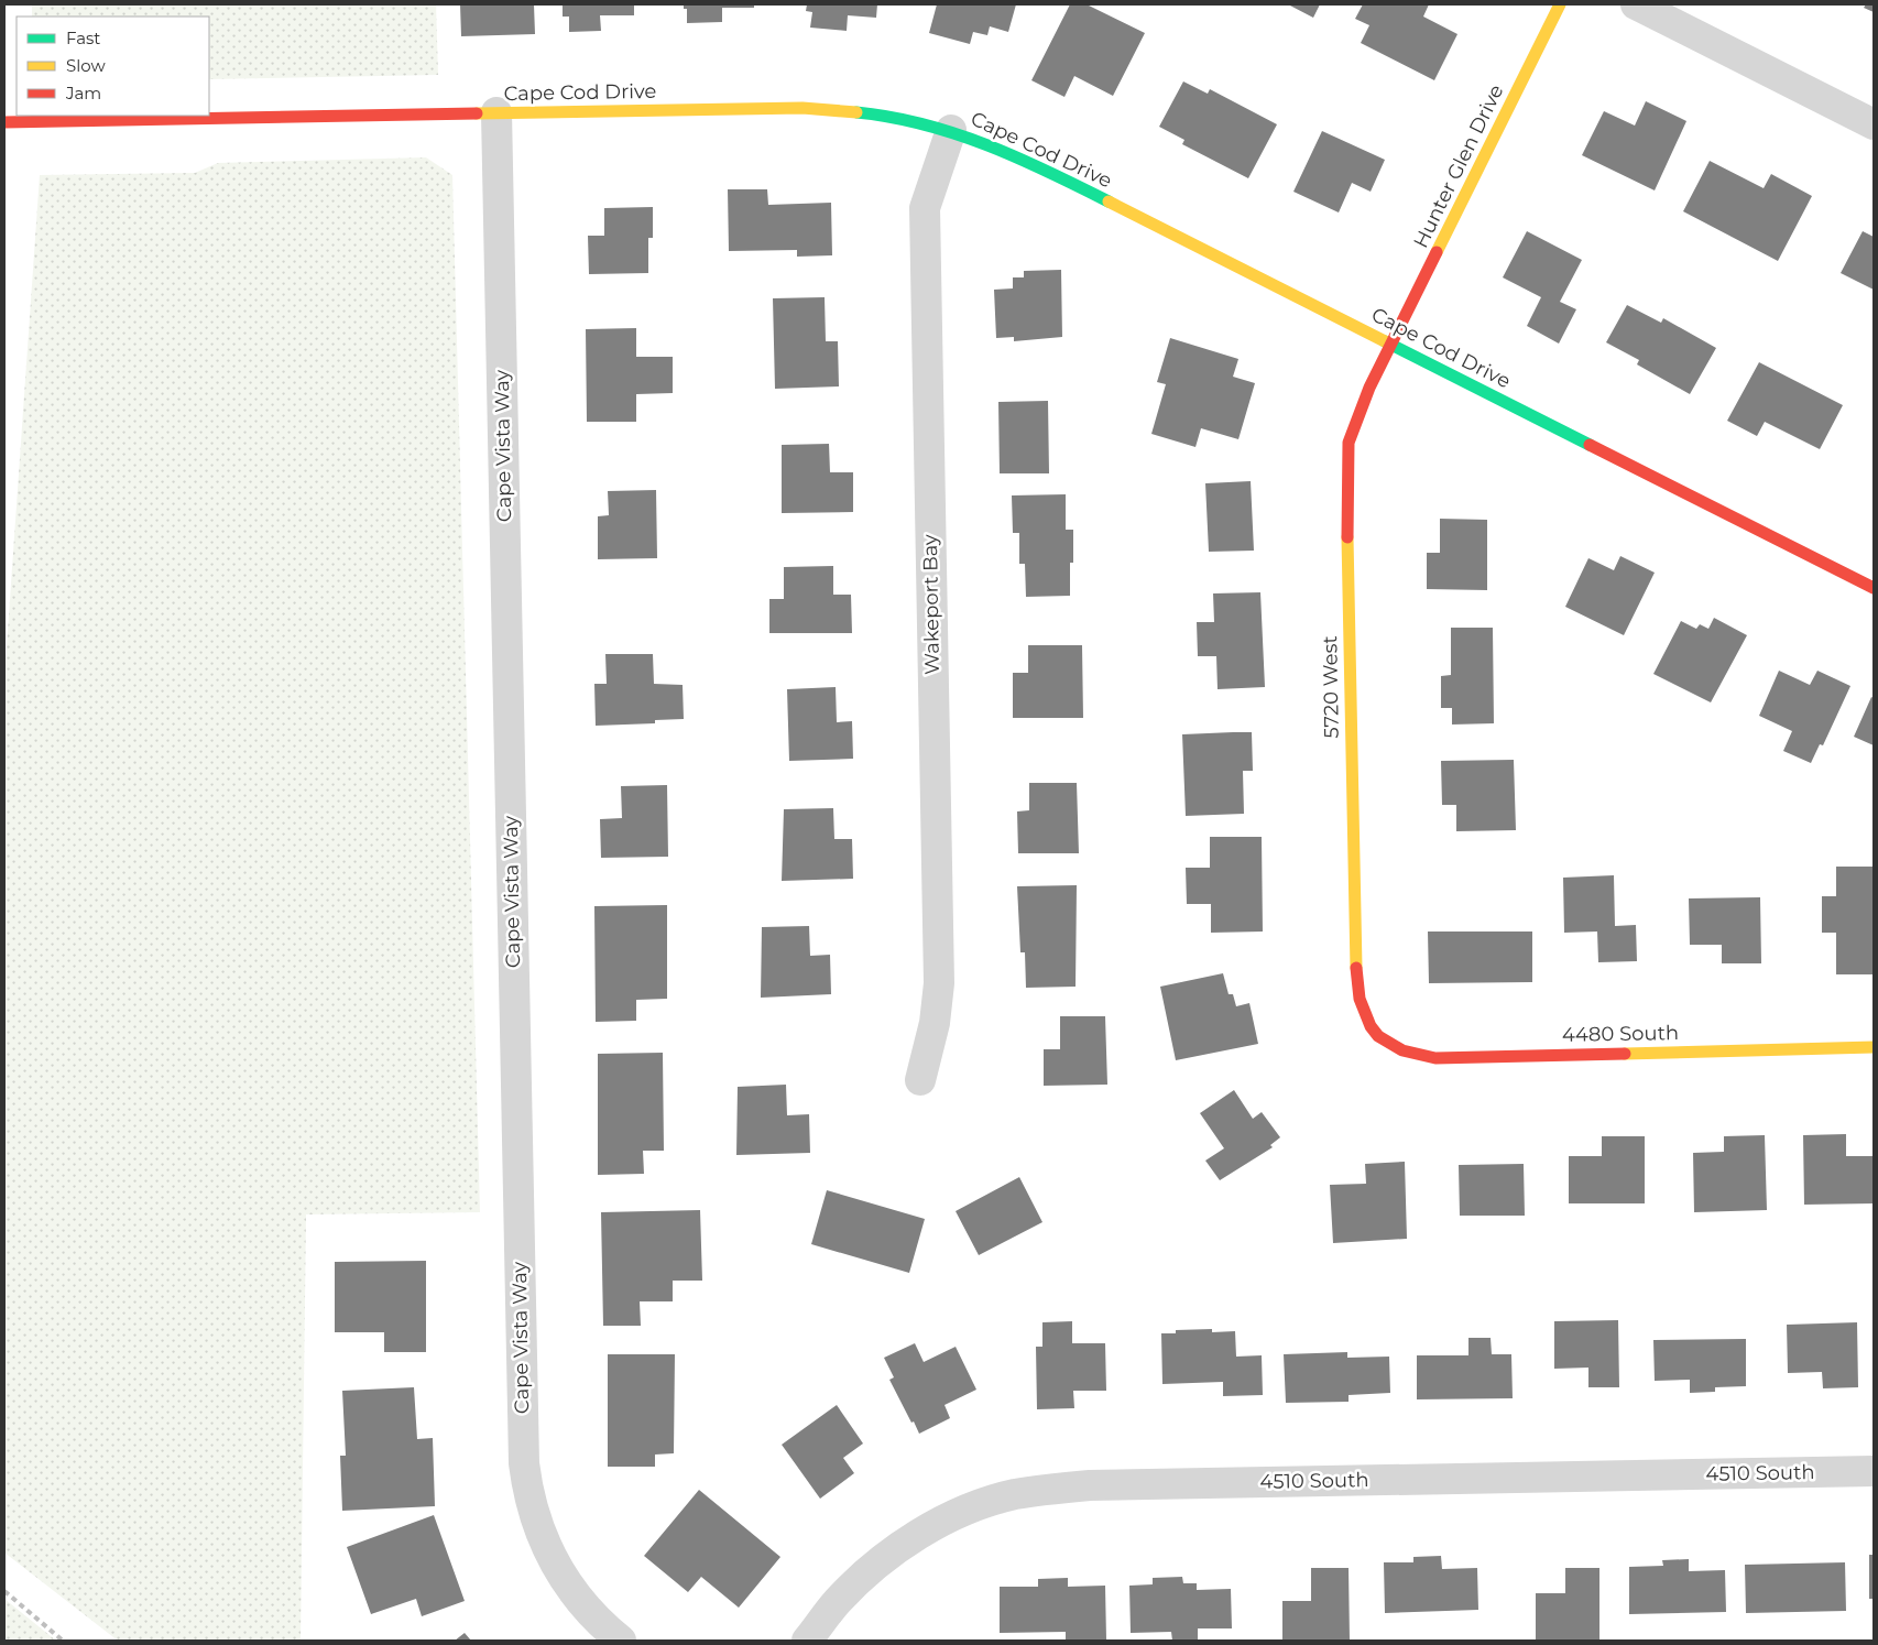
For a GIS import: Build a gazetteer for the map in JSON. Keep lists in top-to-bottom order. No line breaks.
{"streets":{"street":["Cape Cod Drive","Hunter Glen Drive","Cape Vista Way","Wakeport Bay","5720 West","4480 South","4510 South"]},"crossings":[["Cape Cod Drive","Hunter Glen Drive"],["Cape Cod Drive","Cape Vista Way"],["Cape Cod Drive","Wakeport Bay"],["Cape Cod Drive","5720 West"],["Hunter Glen Drive","5720 West"],["5720 West","4480 South"]],"legend":["Fast","Slow","Jam"]}
